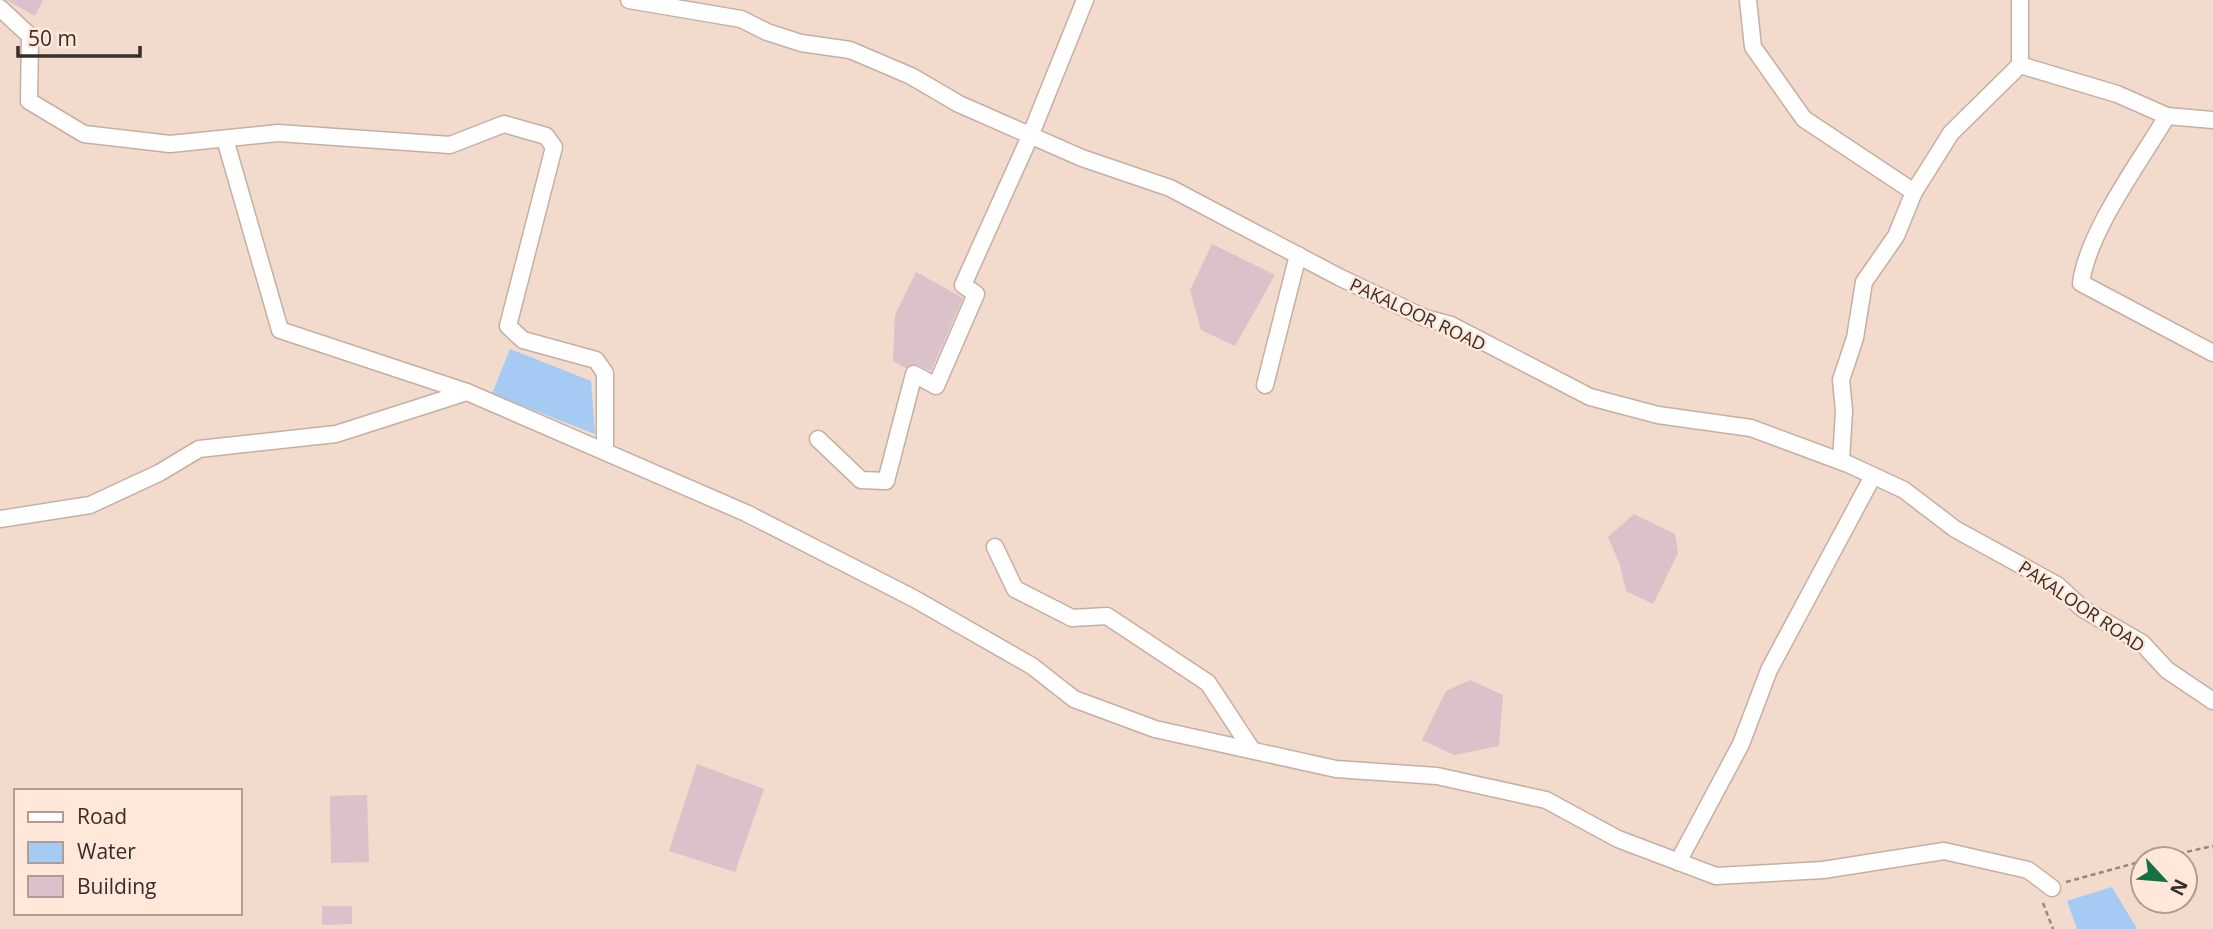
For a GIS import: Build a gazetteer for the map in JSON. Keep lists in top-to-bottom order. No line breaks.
{"streets":{"street":["PAKALOOR ROAD"]},"legend":["Road","Water","Building"],"scale_bar":"50 m","north":"bottom right"}
